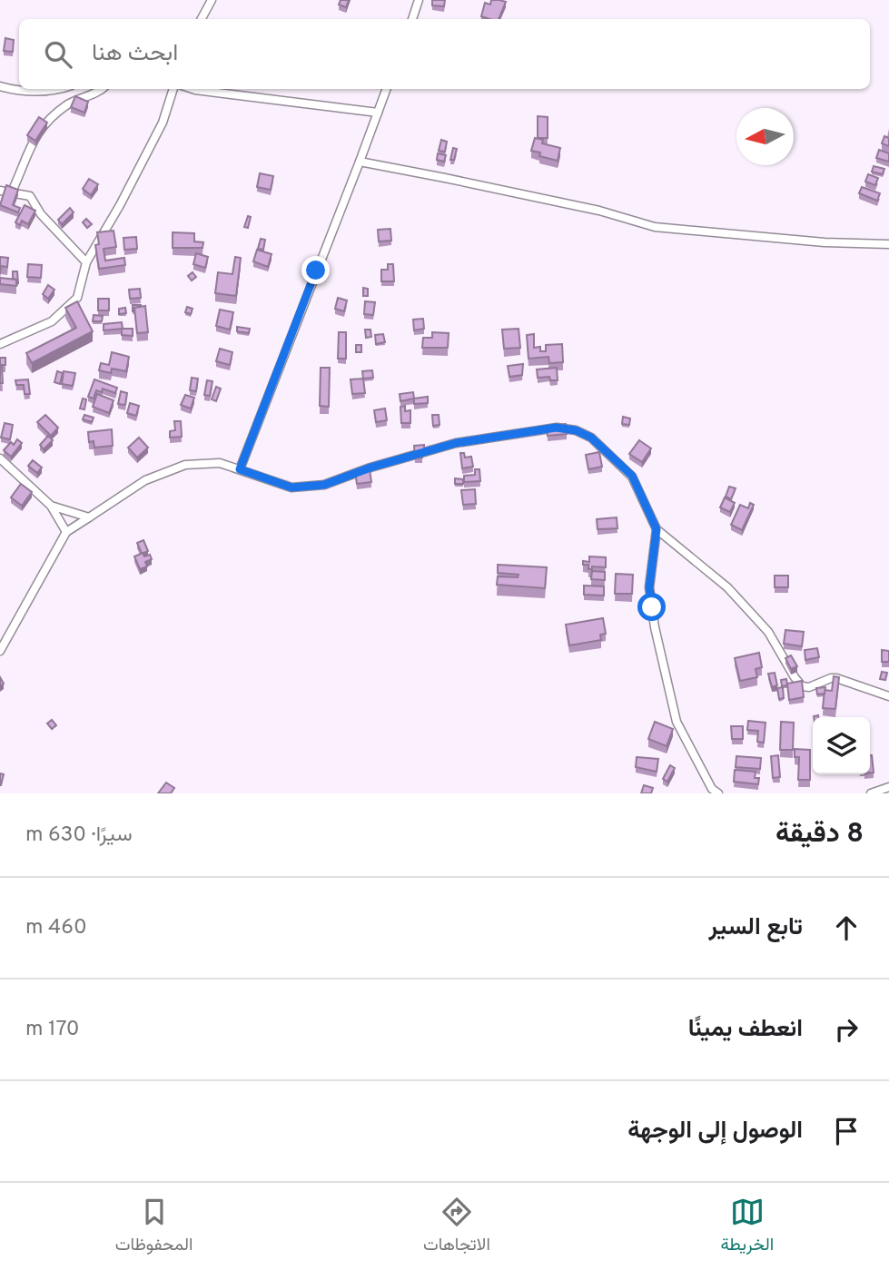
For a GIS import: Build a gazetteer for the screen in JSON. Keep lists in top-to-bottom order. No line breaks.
{"north":"left","page":{"search":"ابحث هنا","heading":["8 دقيقة","سيرًا · 630 m"],"list":[["تابع السير","460 m"],["انعطف يمينًا","170 m"],"الوصول إلى الوجهة"],"nav":["الخريطة","الاتجاهات","المحفوظات"]}}
